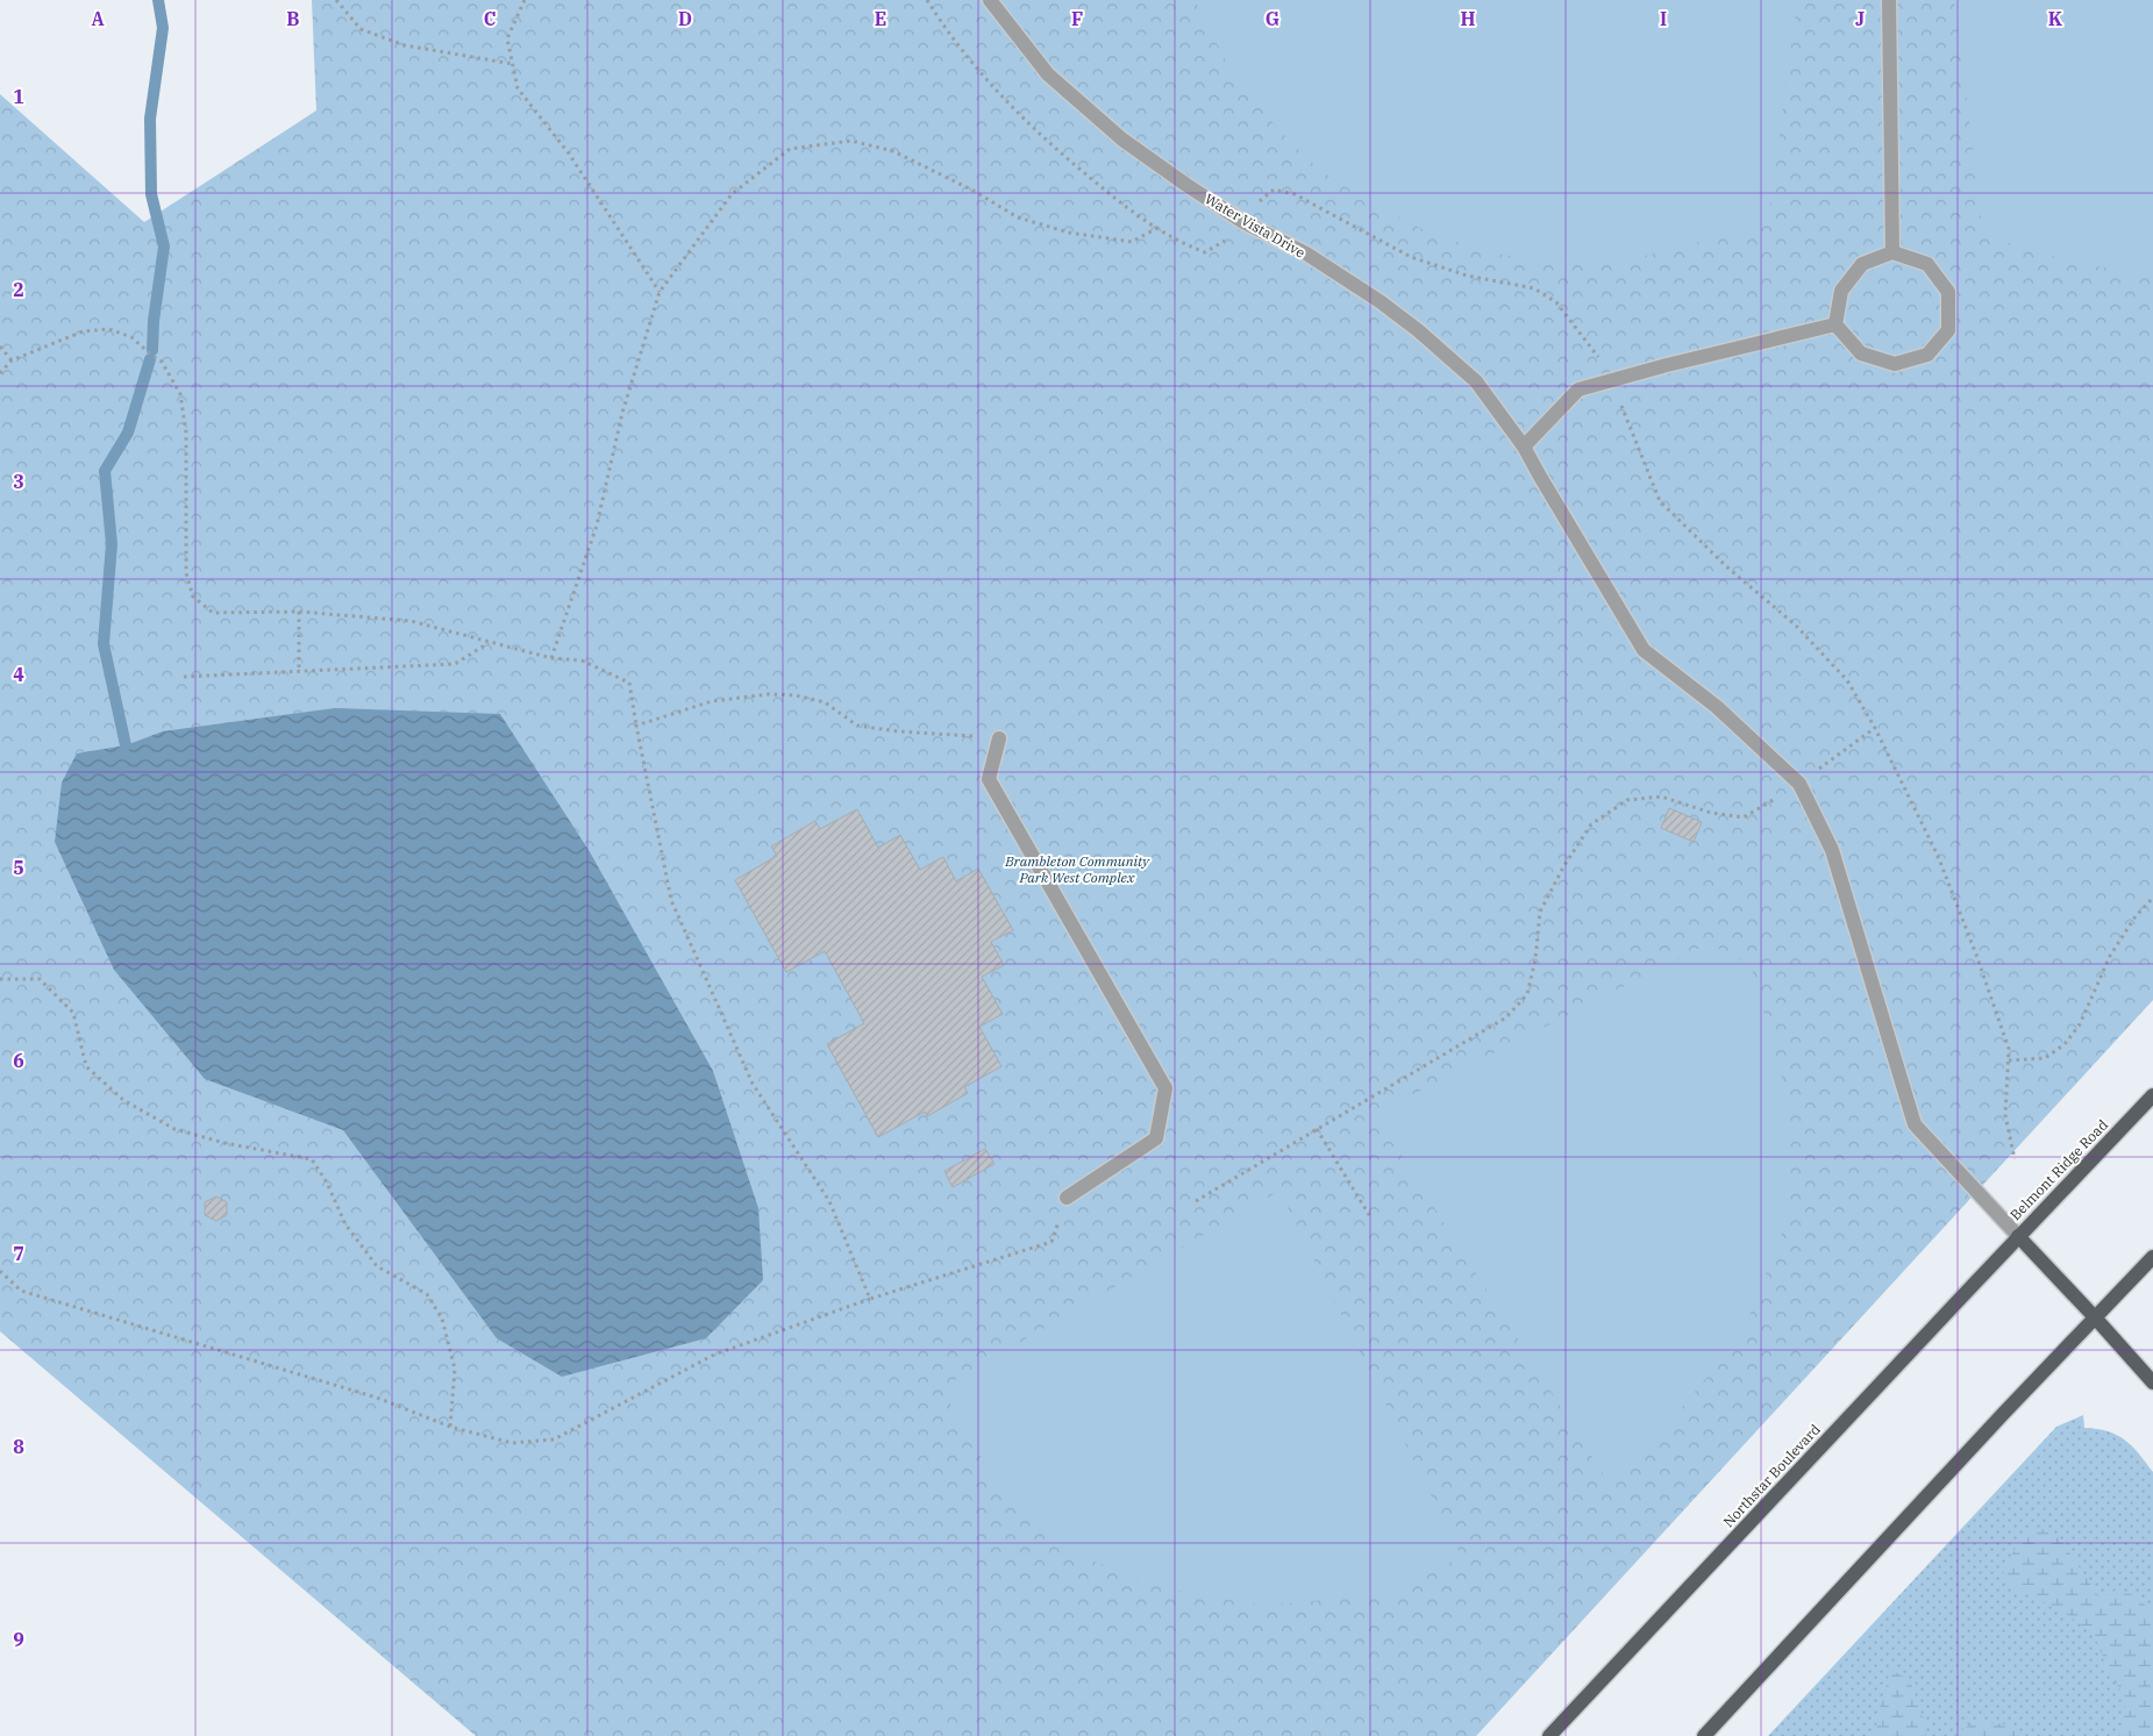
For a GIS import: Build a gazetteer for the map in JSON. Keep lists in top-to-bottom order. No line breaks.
{"streets":{"main road":["Belmont Ridge Road","Northstar Boulevard"],"street":["Water Vista Drive"]},"crossings":[["Belmont Ridge Road","Northstar Boulevard"]],"parks":["Brambleton Community Park West Complex"],"grid":{"columns":["A","B","C","D","E","F","G","H","I","J","K"],"rows":["1","2","3","4","5","6","7","8","9"]}}
